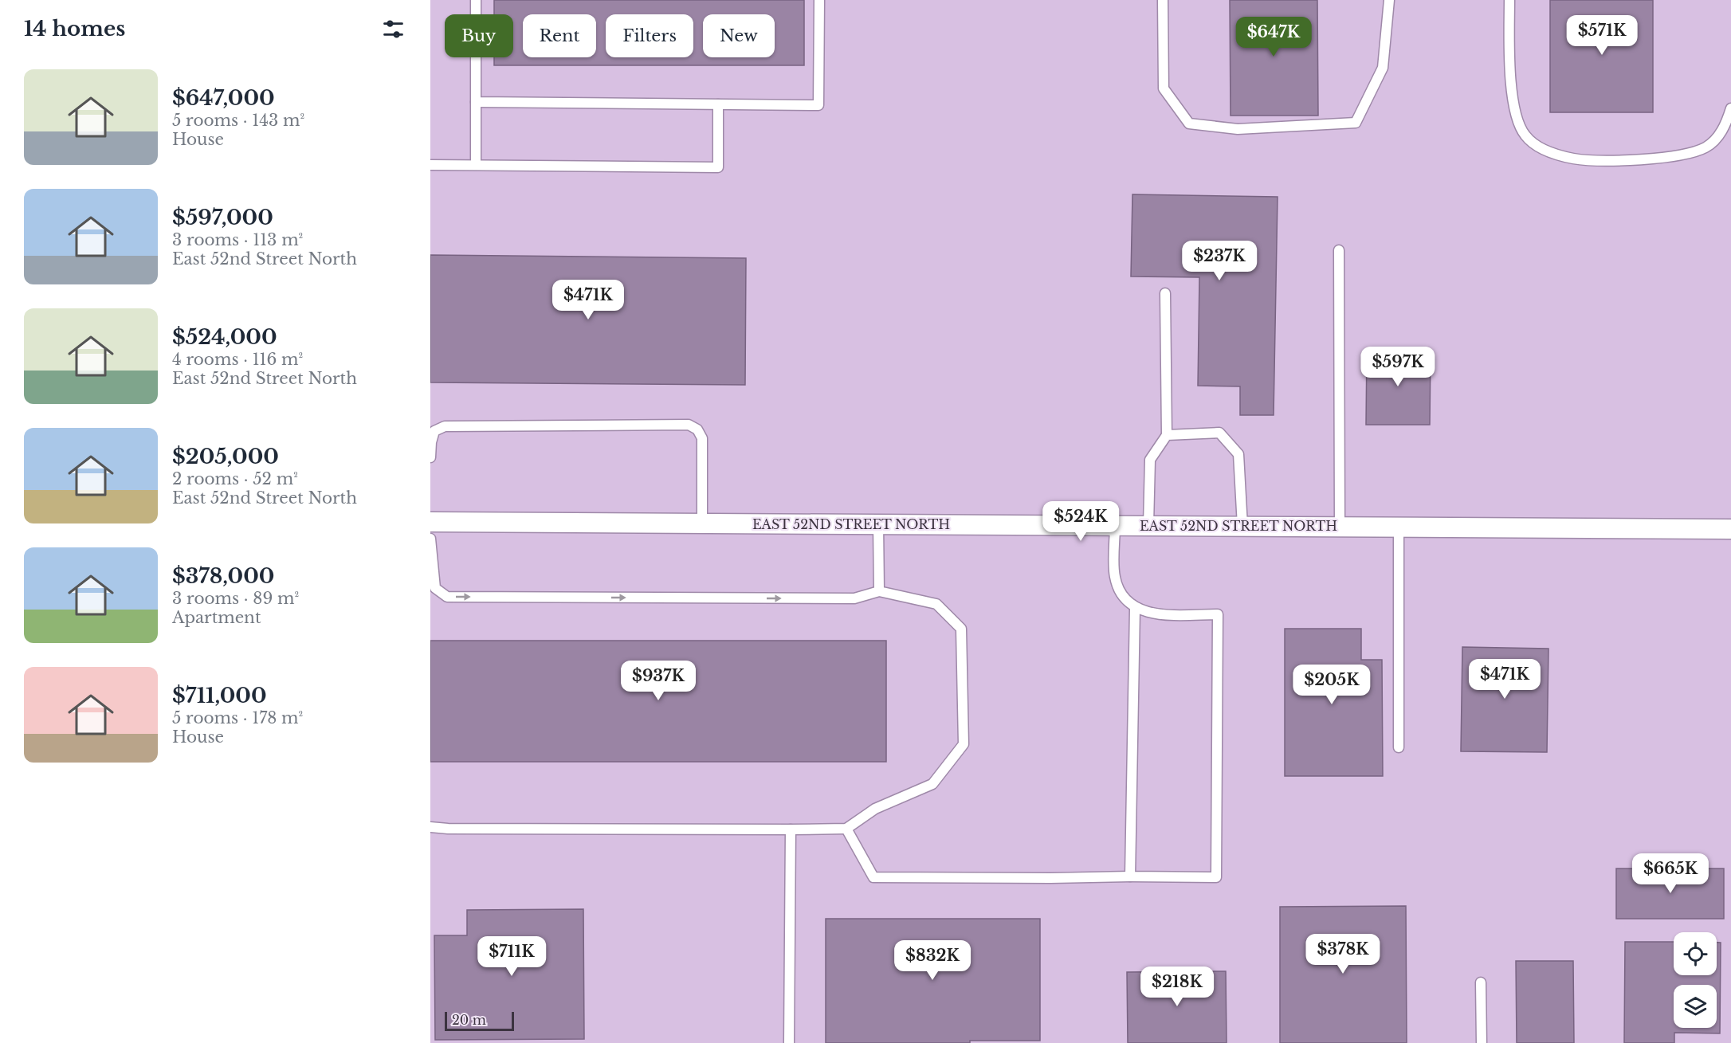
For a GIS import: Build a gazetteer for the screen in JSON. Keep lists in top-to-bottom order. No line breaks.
{"streets":{"street":["EAST 52ND STREET NORTH"]},"scale_bar":"20 m","page":{"heading":"14 homes","chip":["Buy","Rent","Filters","New"],"price":["$571K","$647K","$237K","$471K","$597K","$524K","$471K","$937K","$205K","$665K","$378K","$711K","$832K","$218K"],"list":[{"name":"$647,000","note":"5 rooms · 143 m² · House"},{"name":"$597,000","note":"3 rooms · 113 m² · East 52nd Street North"},{"name":"$524,000","note":"4 rooms · 116 m² · East 52nd Street North"},{"name":"$205,000","note":"2 rooms · 52 m² · East 52nd Street North"},{"name":"$378,000","note":"3 rooms · 89 m² · Apartment"},{"name":"$711,000","note":"5 rooms · 178 m² · House"}],"scale":"20 m"}}
